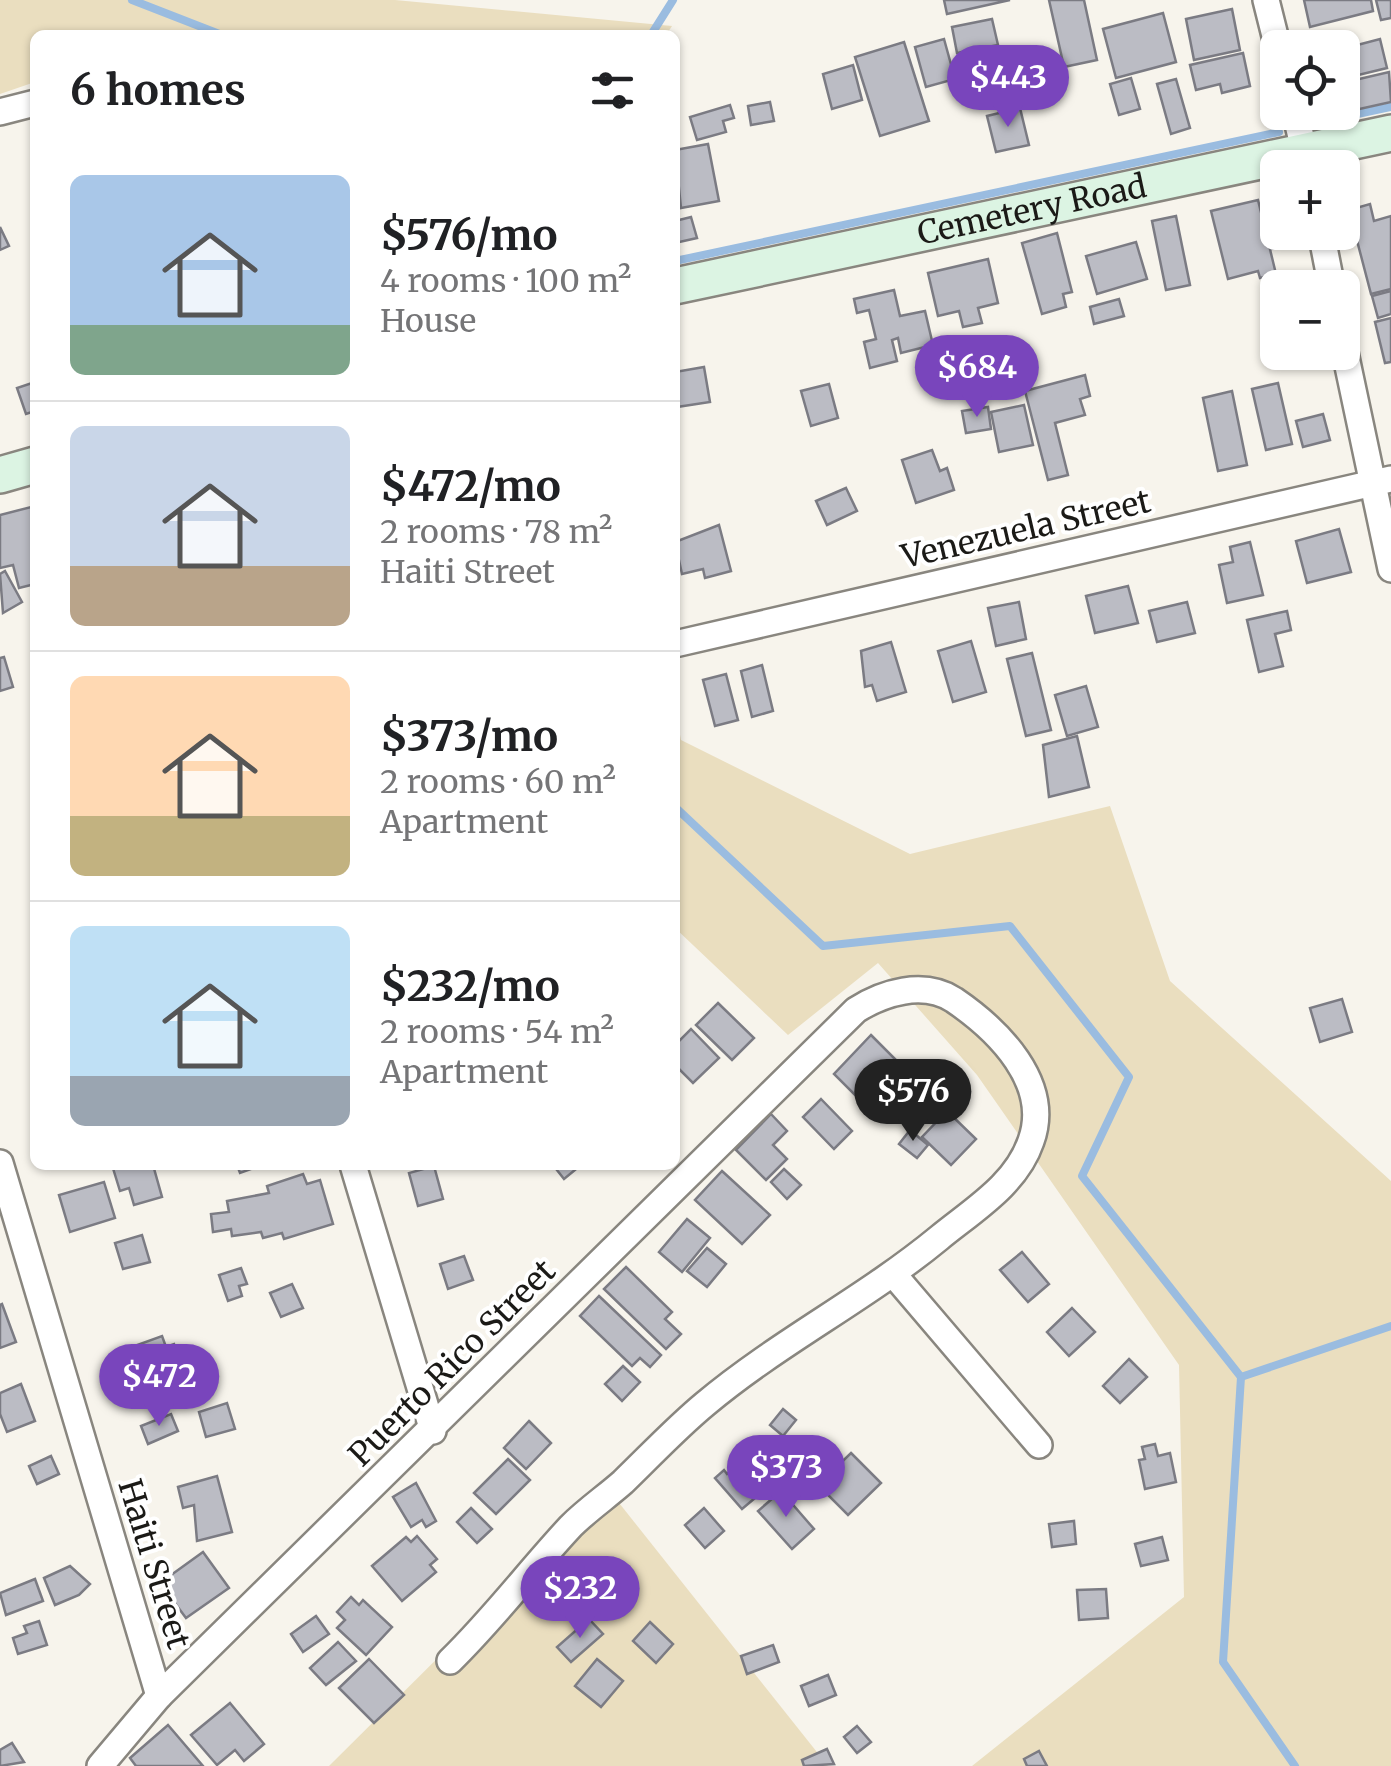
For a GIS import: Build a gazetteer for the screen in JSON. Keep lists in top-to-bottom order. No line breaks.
{"streets":{"street":["Cemetery Road","Venezuela Street","Puerto Rico Street","Haiti Street"]},"crossings":[["Puerto Rico Street","Haiti Street"]],"page":{"map_buttons":["+","−"],"heading":"6 homes","price":["$443","$684","$576","$472","$373","$232"],"list":[{"name":"$576/mo","note":"4 rooms · 100 m² · House"},{"name":"$472/mo","note":"2 rooms · 78 m² · Haiti Street"},{"name":"$373/mo","note":"2 rooms · 60 m² · Apartment"},{"name":"$232/mo","note":"2 rooms · 54 m² · Apartment"}]}}
